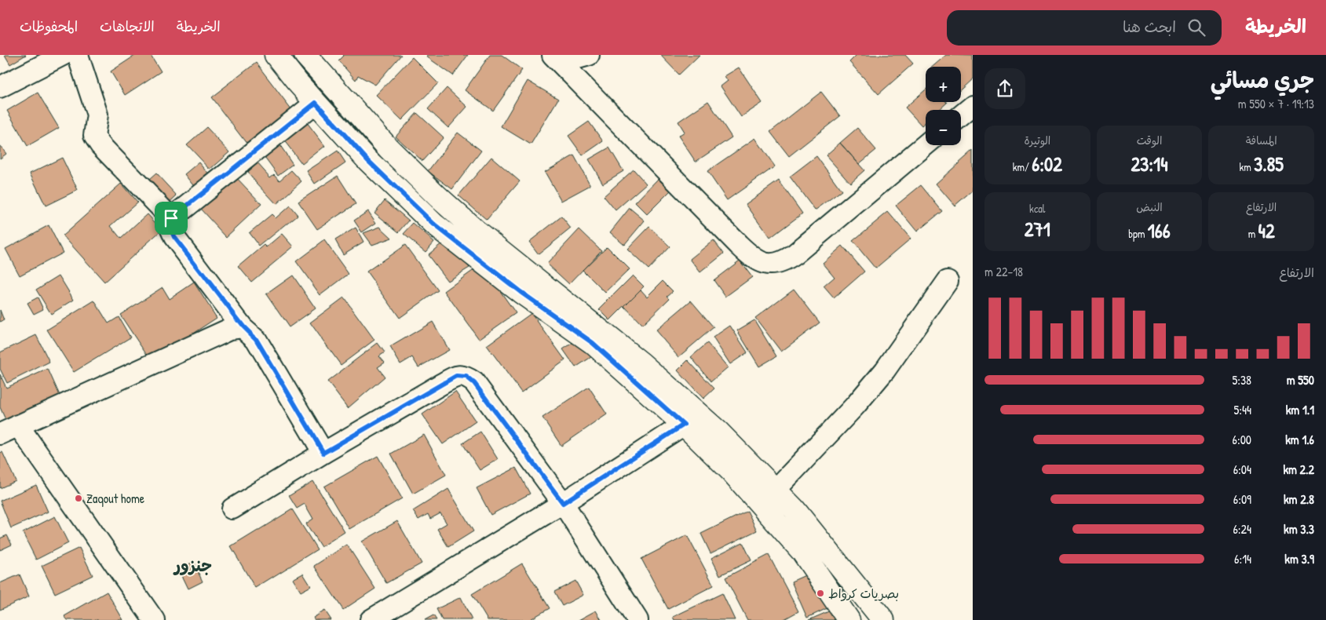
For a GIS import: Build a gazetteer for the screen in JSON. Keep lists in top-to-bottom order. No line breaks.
{"districts":["جنزور"],"places":["Zaqout home","بصريات كرواط"],"page":{"header":"الخريطة","search":"ابحث هنا","nav":["الخريطة","الاتجاهات","المحفوظات"],"heading":["جري مسائي","19:13 · 7 × 550 m"],"map_buttons":["+","−"],"stats":[["المسافة","3.85 km"],["الوقت","23:14"],["الوتيرة","6:02 /km"],["الارتفاع","42 m"],["النبض","166 bpm"],["kcal","271"]],"chart":["الارتفاع","18–22 m"],"list":[{"name":"550 m","note":"5:38"},{"name":"1.1 km","note":"5:44"},{"name":"1.6 km","note":"6:00"},{"name":"2.2 km","note":"6:04"},{"name":"2.8 km","note":"6:09"},{"name":"3.3 km","note":"6:24"},{"name":"3.9 km","note":"6:14"}]}}
